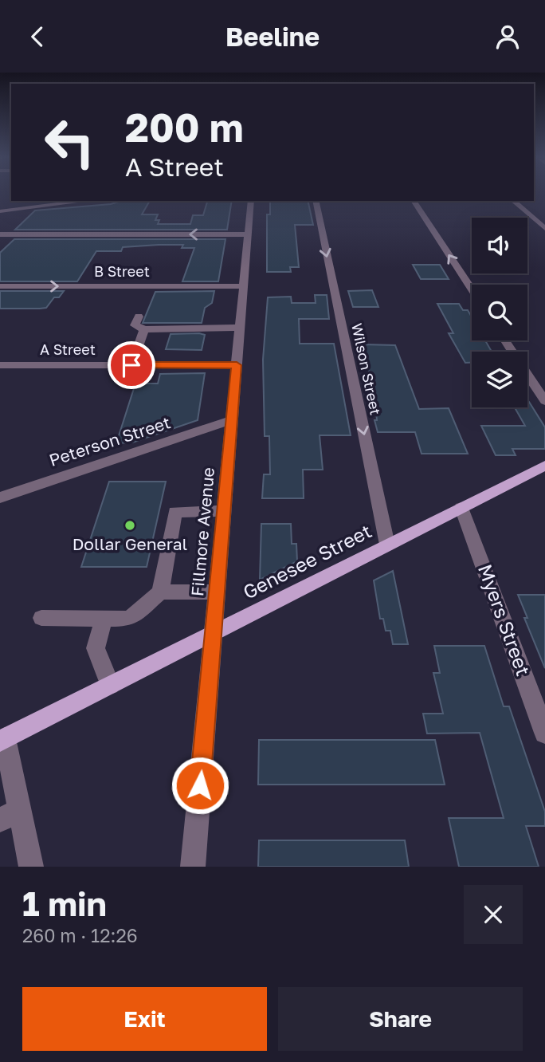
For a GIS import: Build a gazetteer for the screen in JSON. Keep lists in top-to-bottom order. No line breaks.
{"streets":{"main road":["Genesee Street"],"street":["B Street","A Street","Wilson Street","Peterson Street","Fillmore Avenue","Myers Street"]},"crossings":[["B Street","Fillmore Avenue"],["A Street","Fillmore Avenue"],["Wilson Street","Genesee Street"],["Peterson Street","Fillmore Avenue"],["Fillmore Avenue","Genesee Street"],["Genesee Street","Myers Street"]],"one_way":["Wilson Street"],"places":["Dollar General"],"page":{"header":"Beeline","turn":["200 m","A Street"],"heading":["1 min","260 m · 12:26"],"buttons":["Exit","Share"]}}
